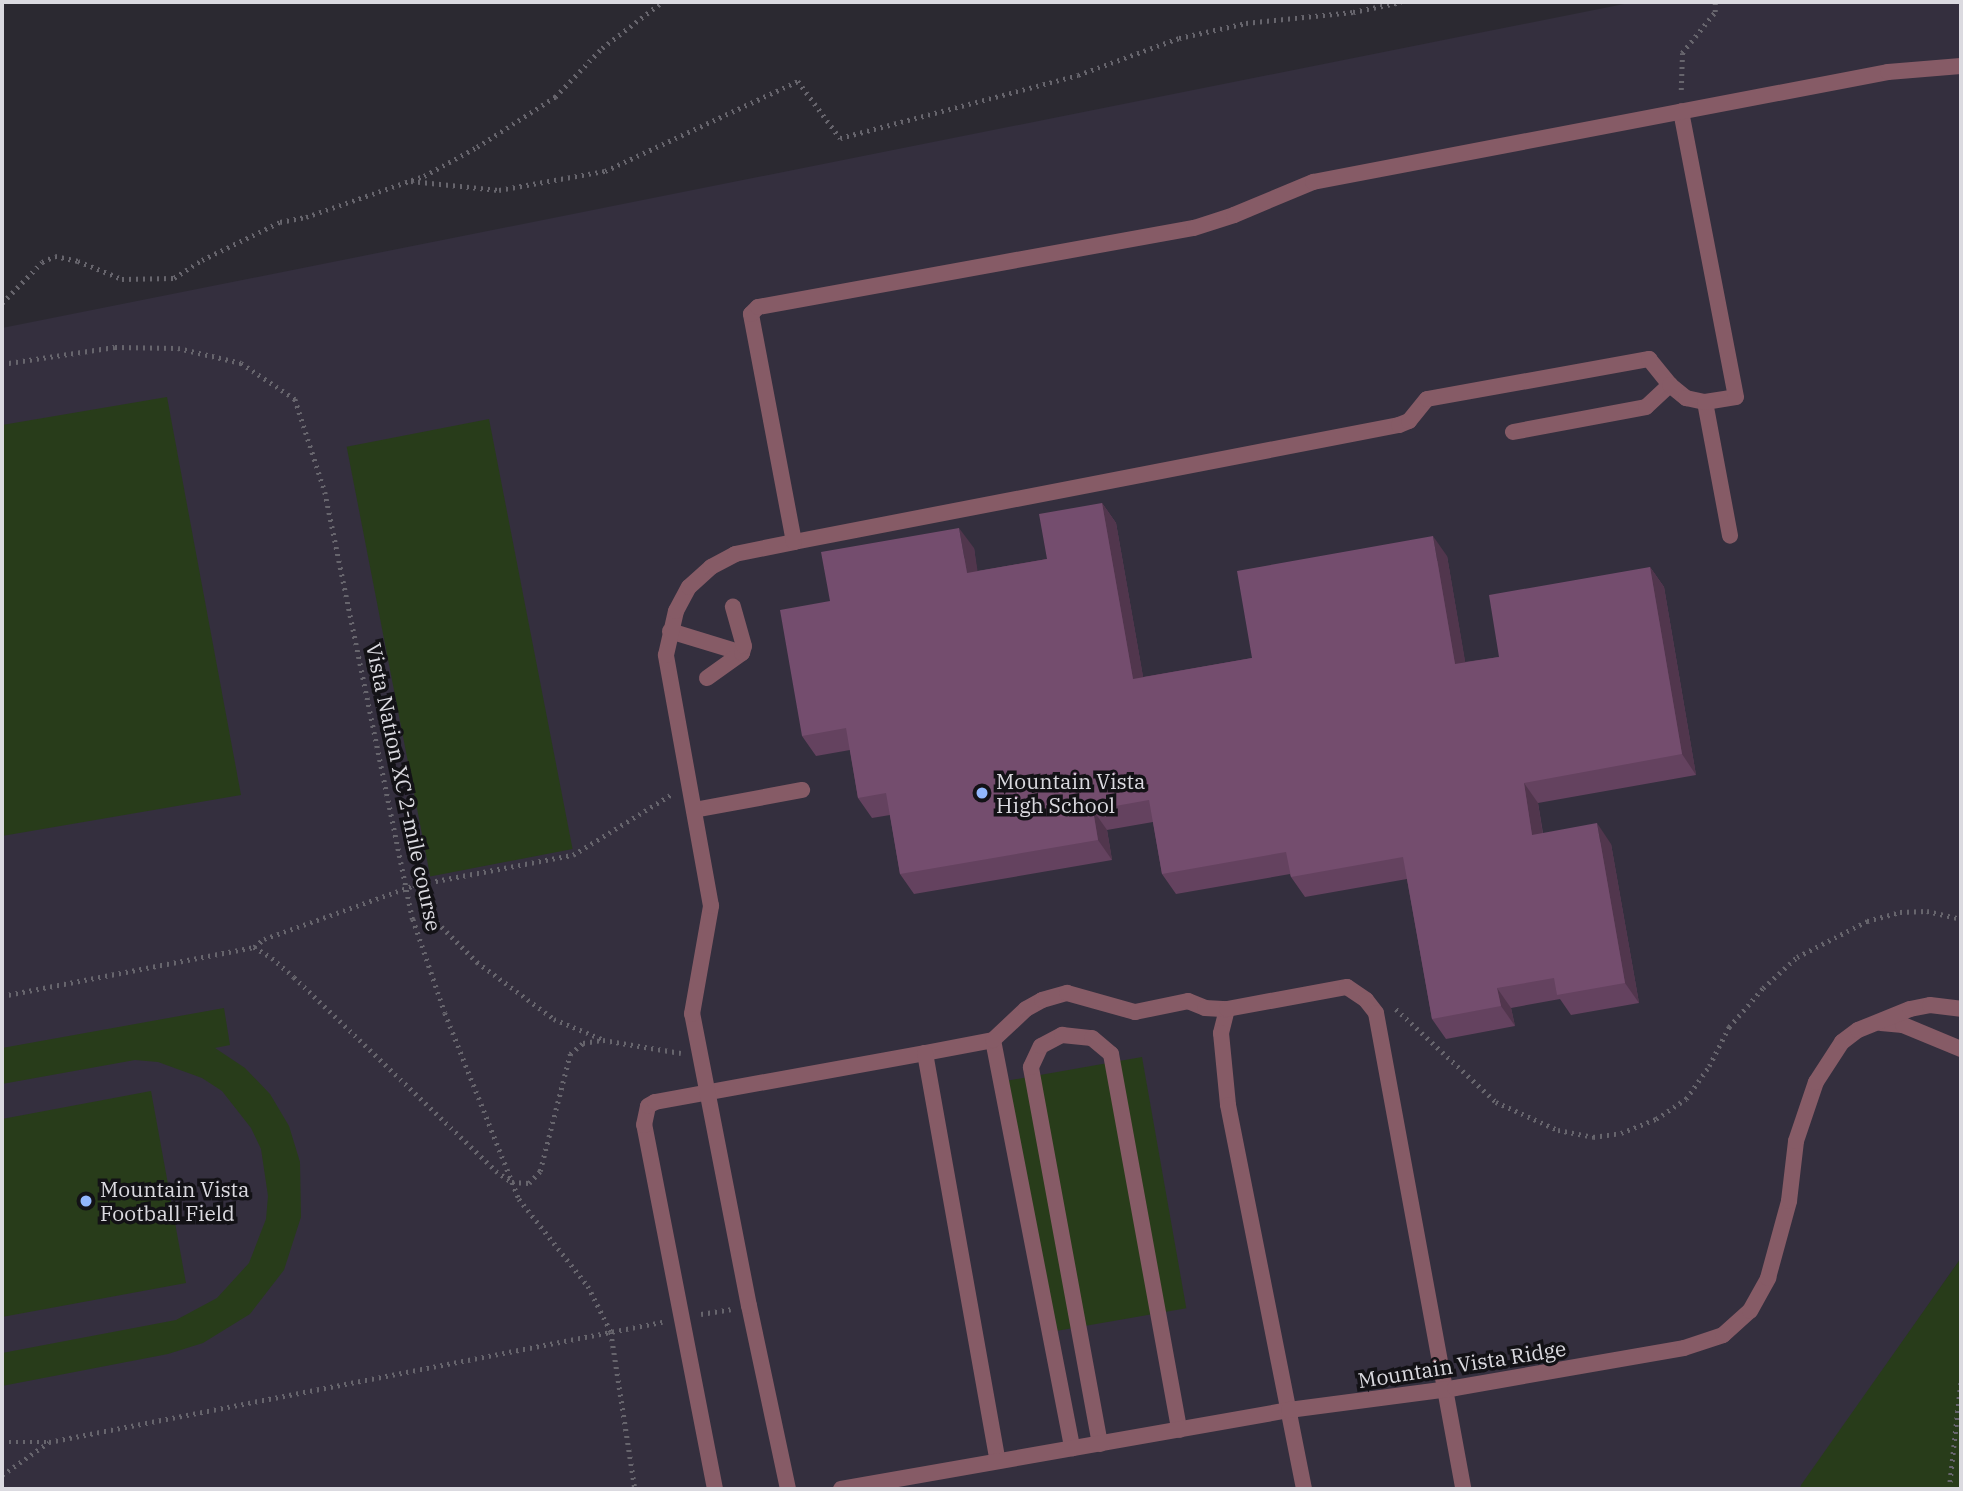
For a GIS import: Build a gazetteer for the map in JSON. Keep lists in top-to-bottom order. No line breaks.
{"streets":{"lane":["Mountain Vista Ridge"],"path":["Vista Nation XC 2-mile course"]},"places":["Mountain Vista High School","Mountain Vista Football Field"]}
